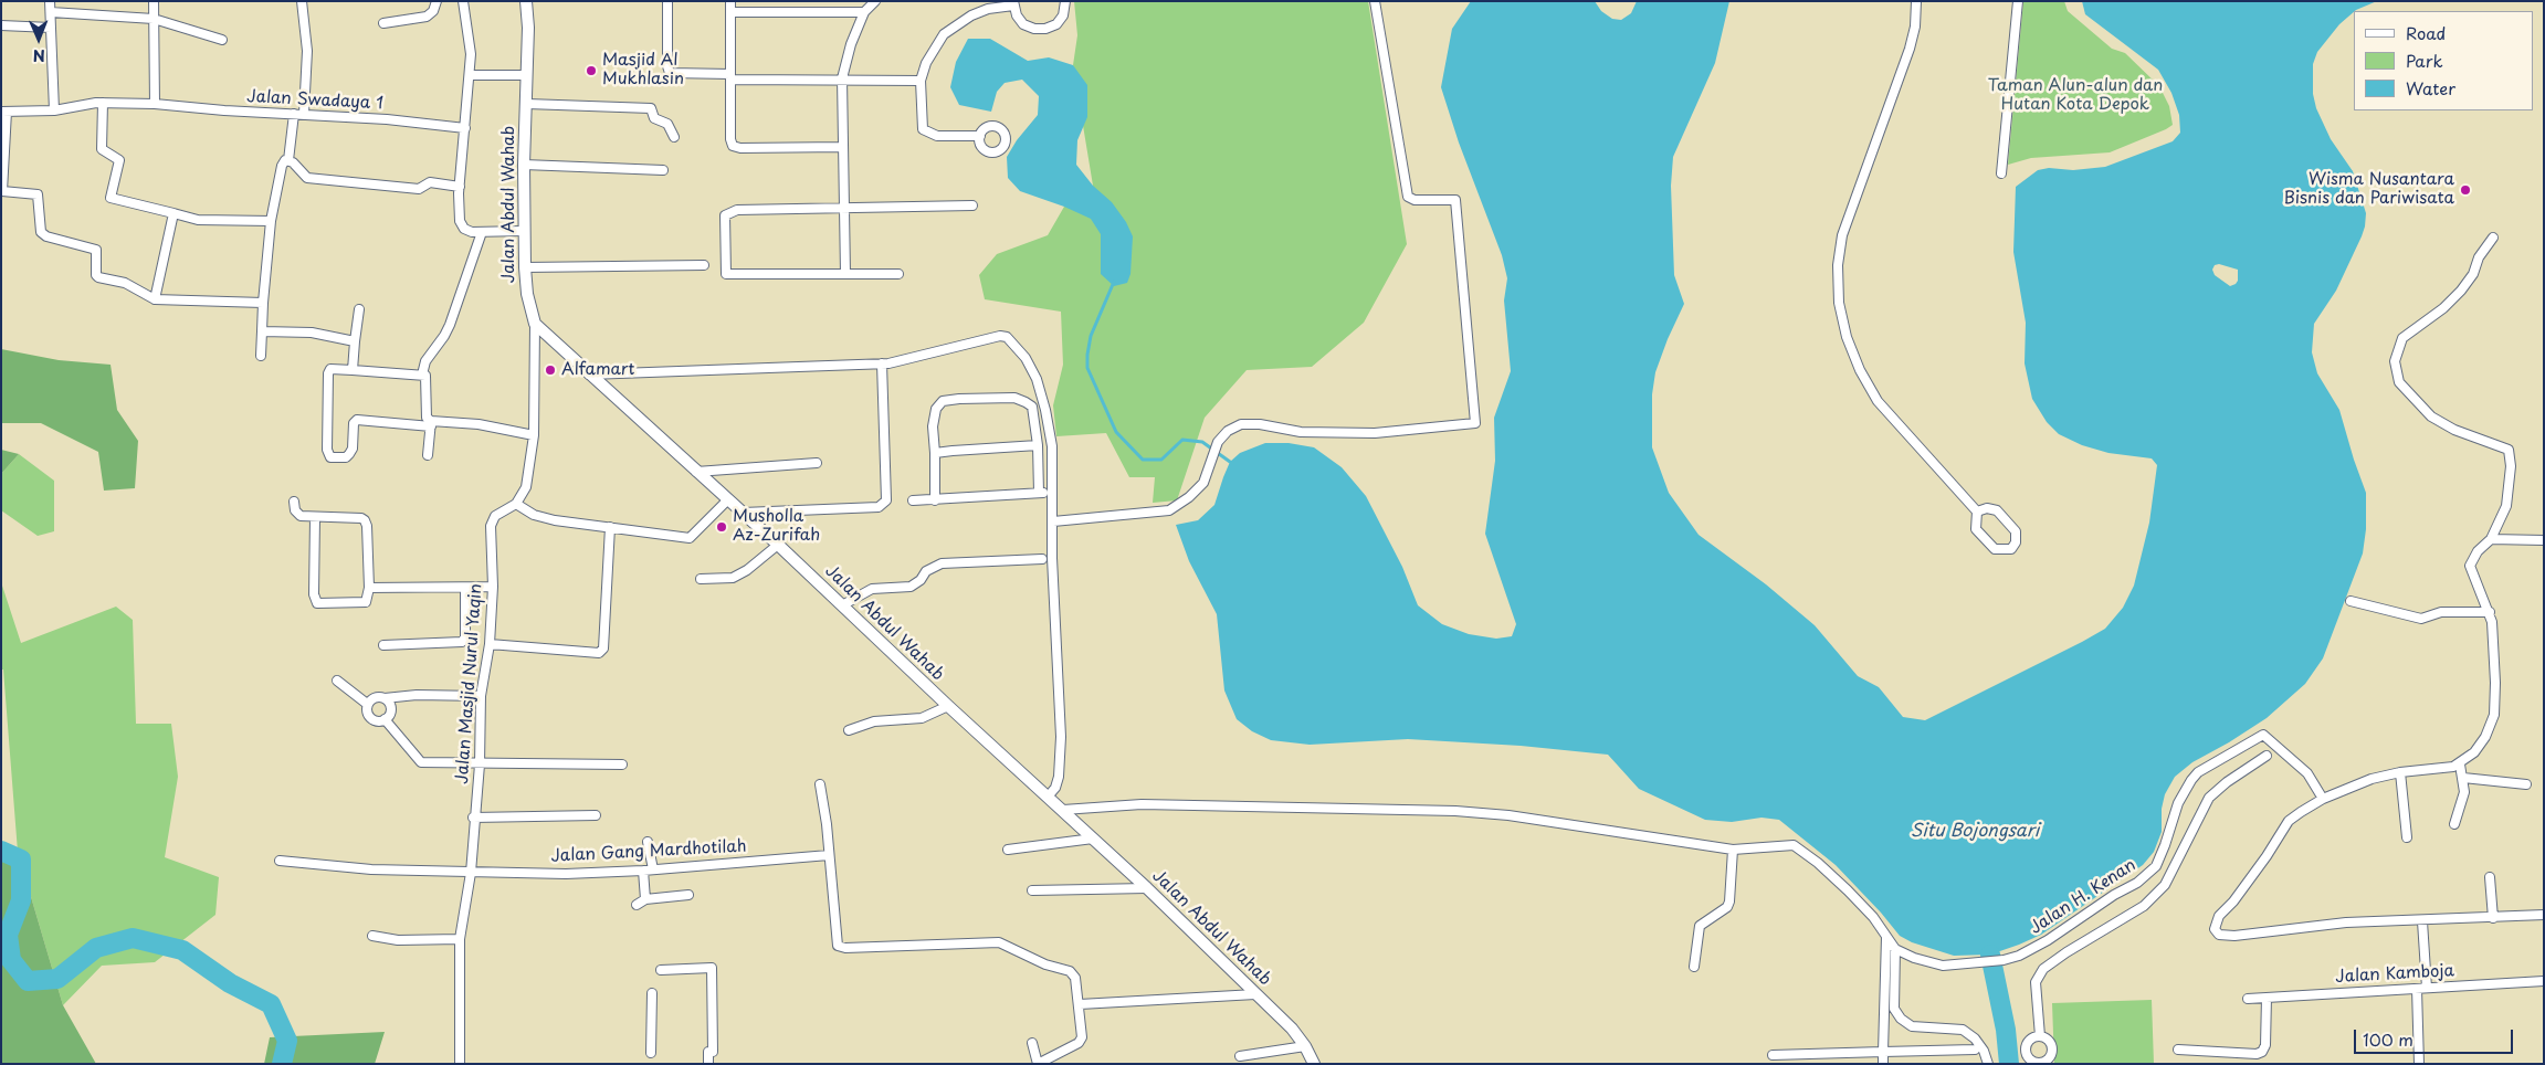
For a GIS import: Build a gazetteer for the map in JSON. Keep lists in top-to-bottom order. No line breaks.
{"streets":{"street":["Jalan Swadaya 1","Jalan Abdul Wahab","Jalan Masjid Nurul Yaqin","Jalan Gang Mardhotilah","Jalan H. Kenan","Jalan Kamboja"]},"crossings":[["Jalan Masjid Nurul Yaqin","Jalan Gang Mardhotilah"]],"water":["Situ Bojongsari"],"parks":["Taman Alun-alun dan Hutan Kota Depok"],"places":["Masjid Al Mukhlasin","Wisma Nusantara Bisnis dan Pariwisata","Alfamart","Musholla Az-Zurifah"],"legend":["Road","Park","Water"],"scale_bar":"100 m","north":"bottom"}
